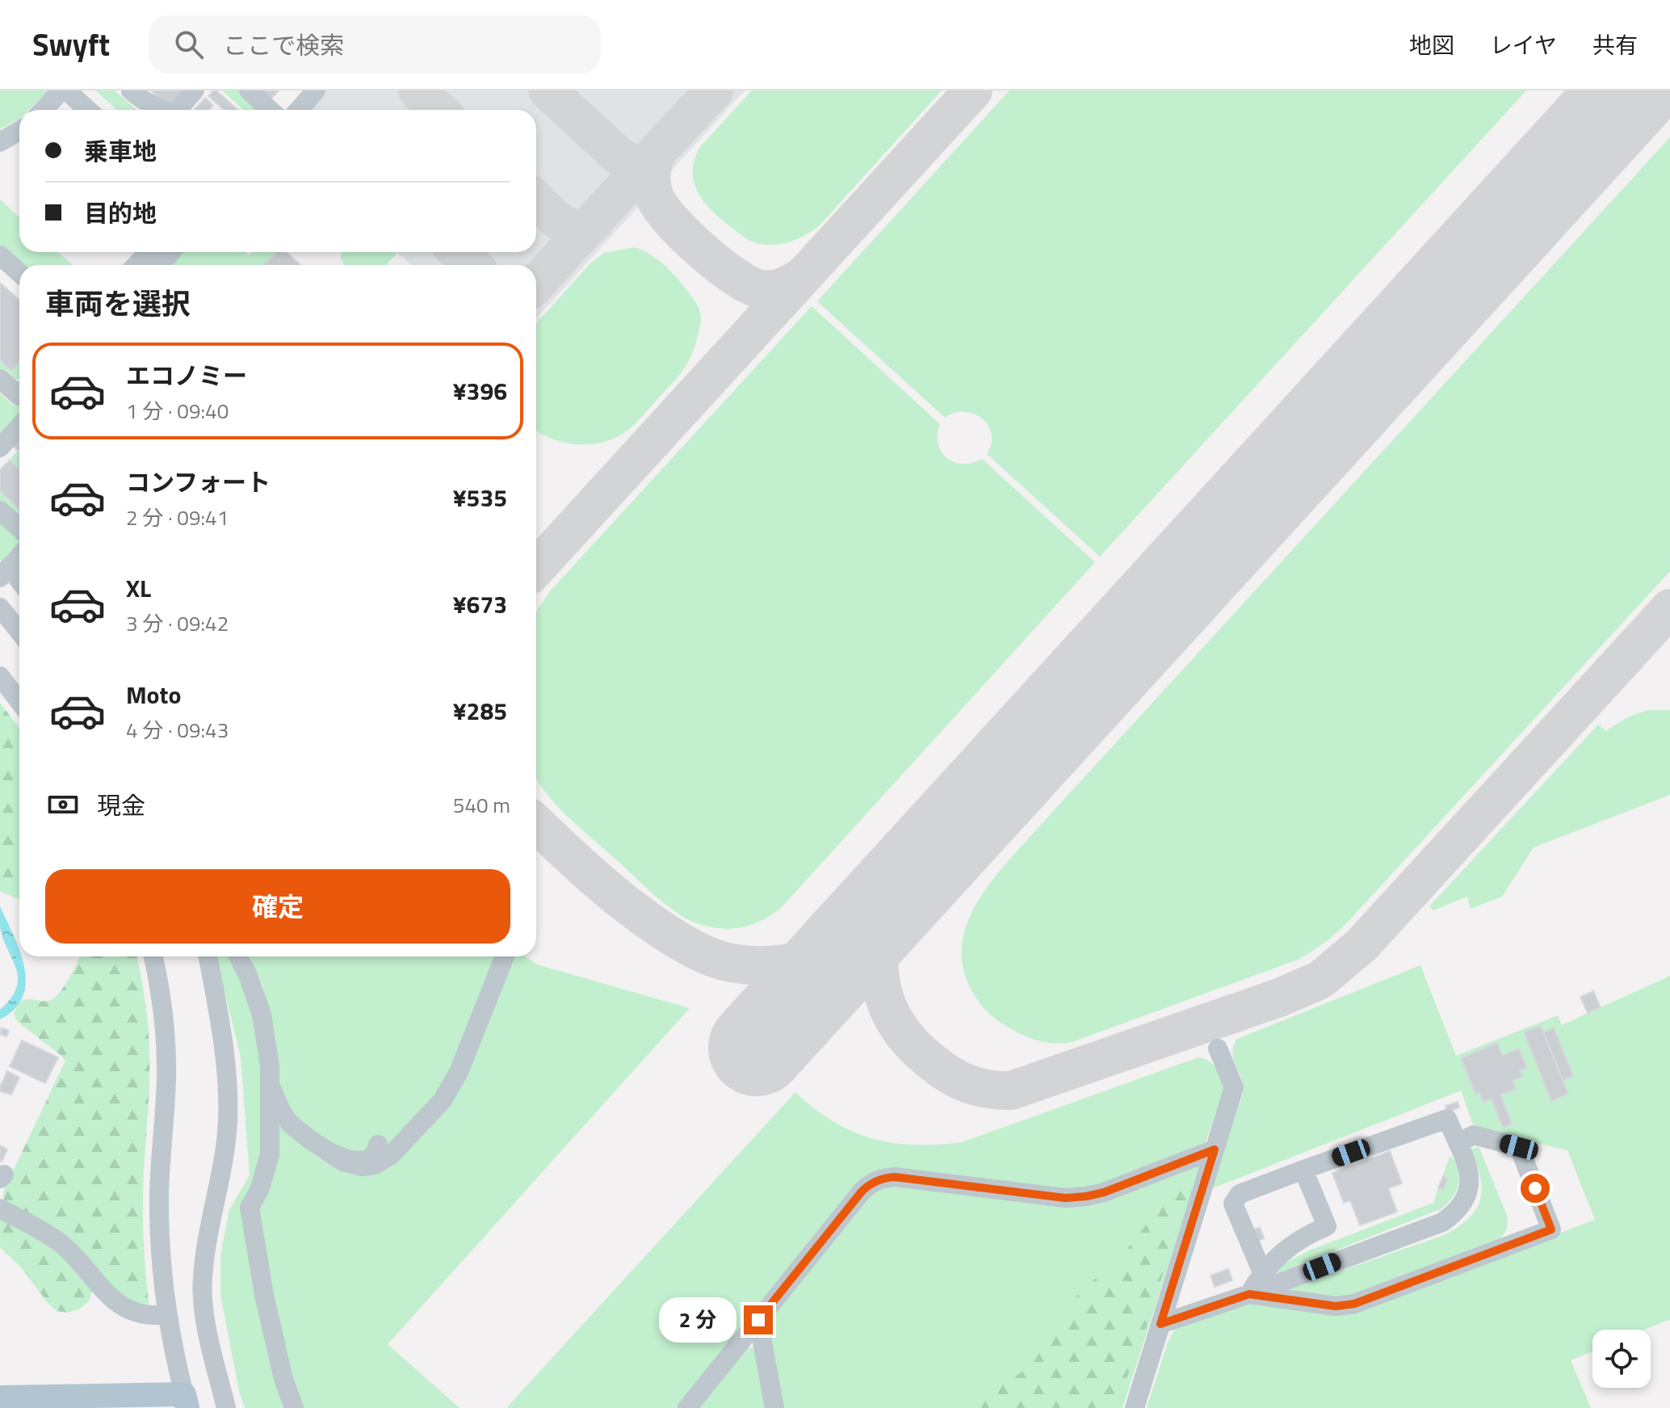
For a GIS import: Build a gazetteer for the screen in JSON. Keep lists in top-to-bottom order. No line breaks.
{"page":{"header":"Swyft","search":"ここで検索","nav":["地図","レイヤ","共有"],"banner":["乗車地","目的地"],"heading":"車両を選択","list":[{"name":"エコノミー","note":"1 分 · 09:40","value":"¥396"},{"name":"コンフォート","note":"2 分 · 09:41","value":"¥535"},{"name":"XL","note":"3 分 · 09:42","value":"¥673"},{"name":"Moto","note":"4 分 · 09:43","value":"¥285"}],"pay":["現金","540 m"],"buttons":"確定","bubble":"2 分"}}
